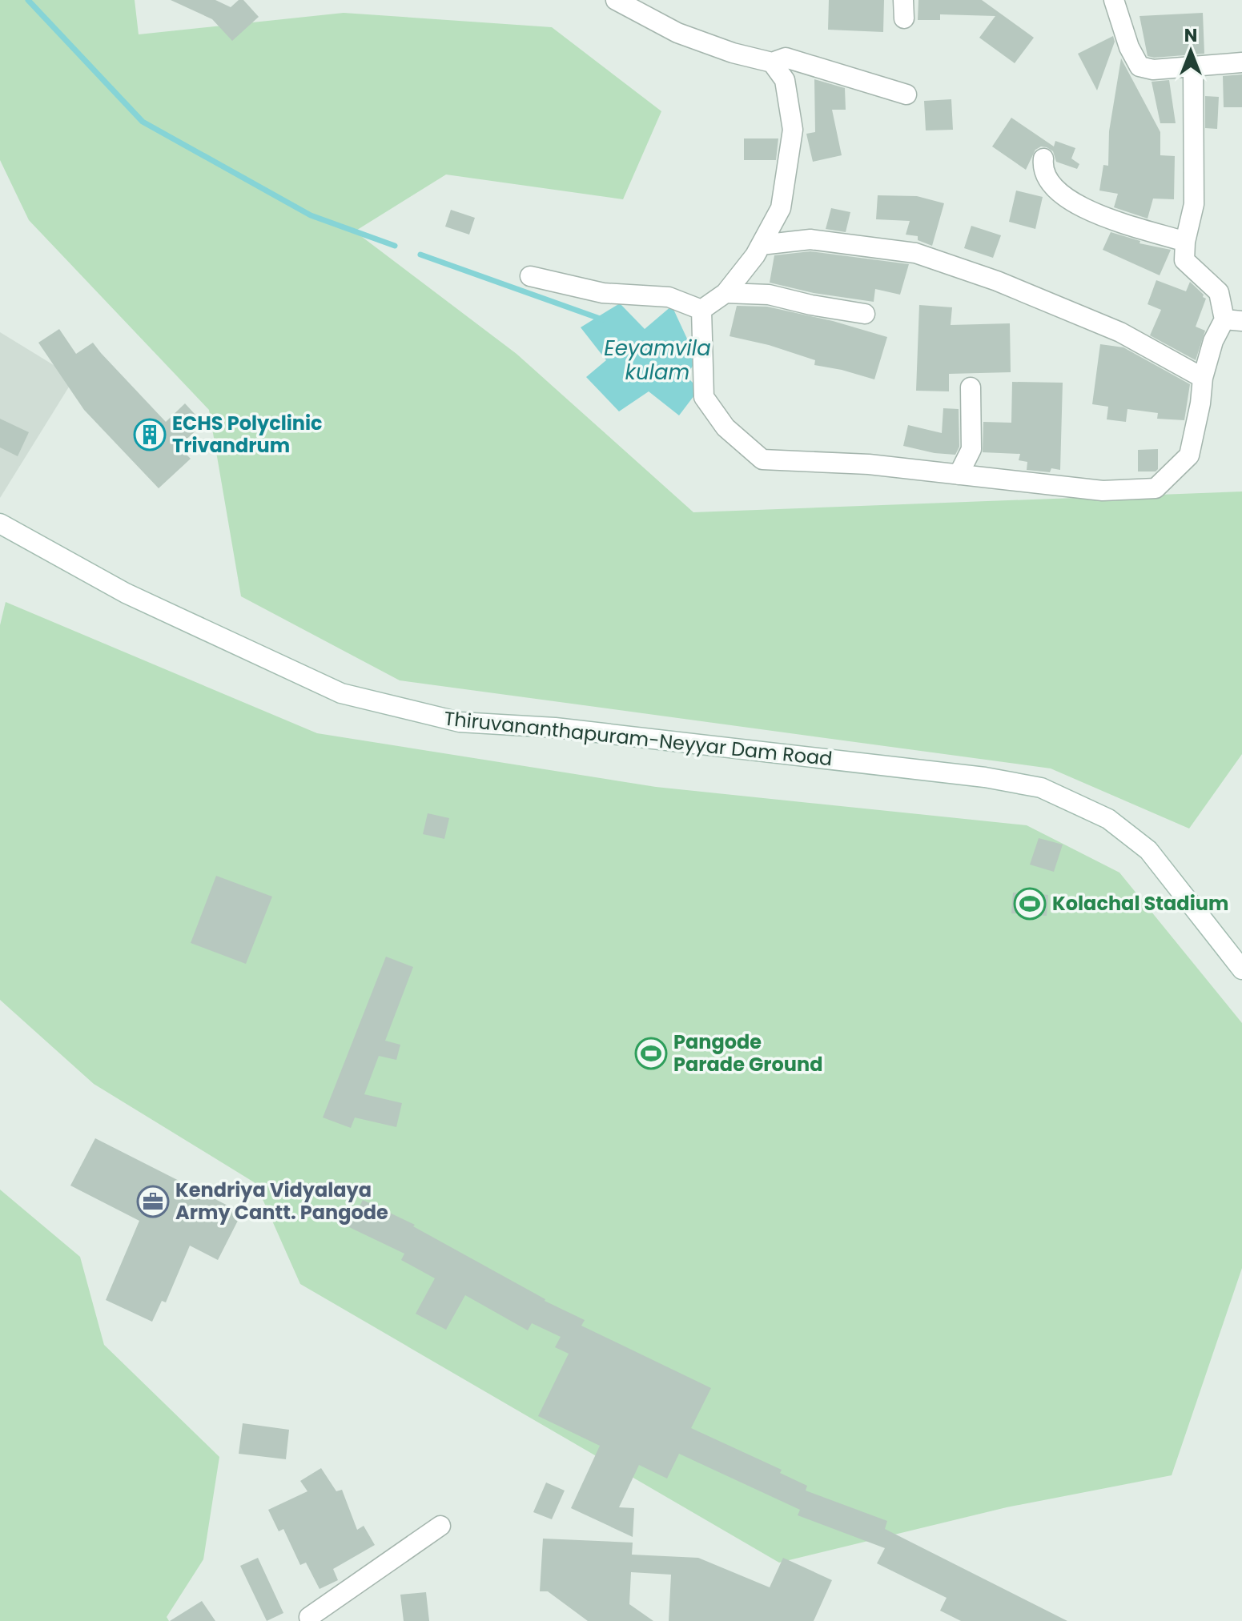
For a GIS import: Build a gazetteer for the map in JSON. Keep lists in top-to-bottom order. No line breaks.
{"streets":{"street":["Thiruvananthapuram-Neyyar Dam Road"]},"water":["Eeyamvila kulam"],"places":{"building":["ECHS Polyclinic Trivandrum"],"sports":["Kolachal Stadium","Pangode Parade Ground"],"office":["Kendriya Vidyalaya Army Cantt. Pangode"]},"north":"top"}
